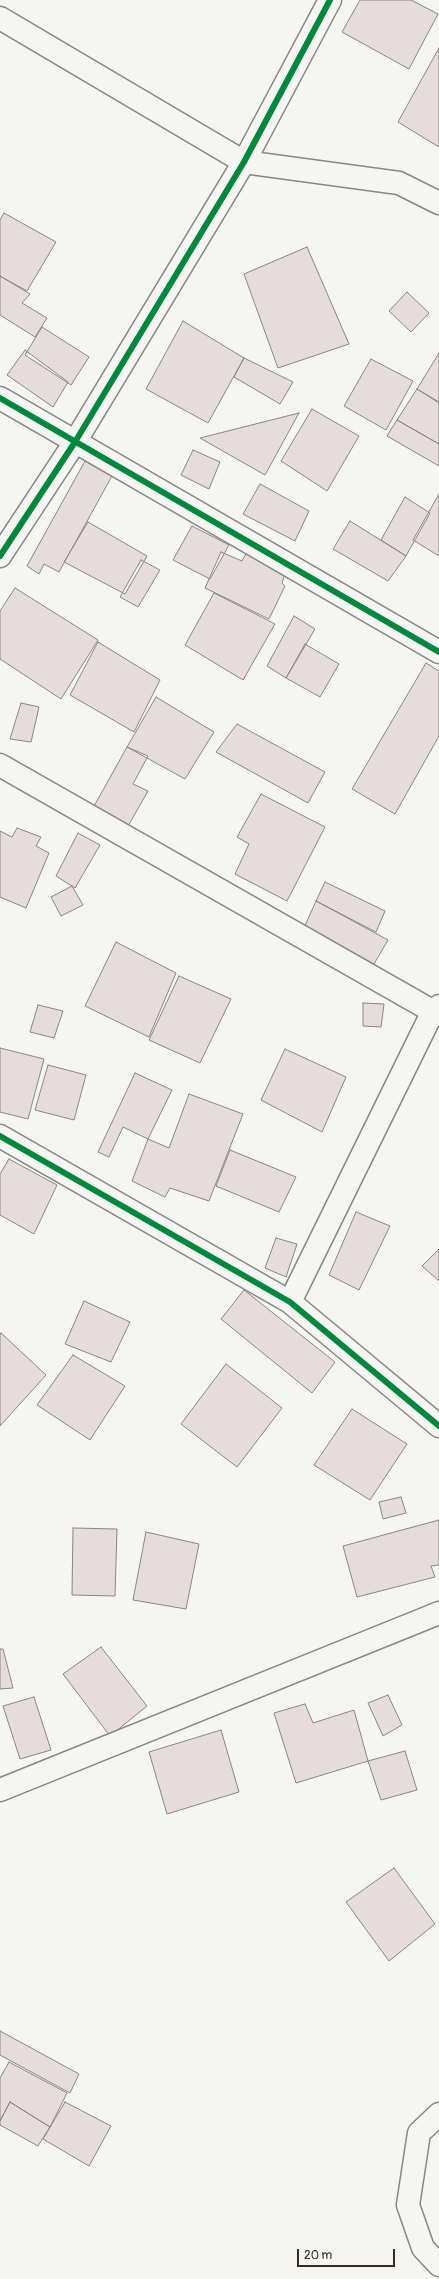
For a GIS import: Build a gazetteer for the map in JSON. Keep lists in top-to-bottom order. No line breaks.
{"scale_bar":"20 m"}
